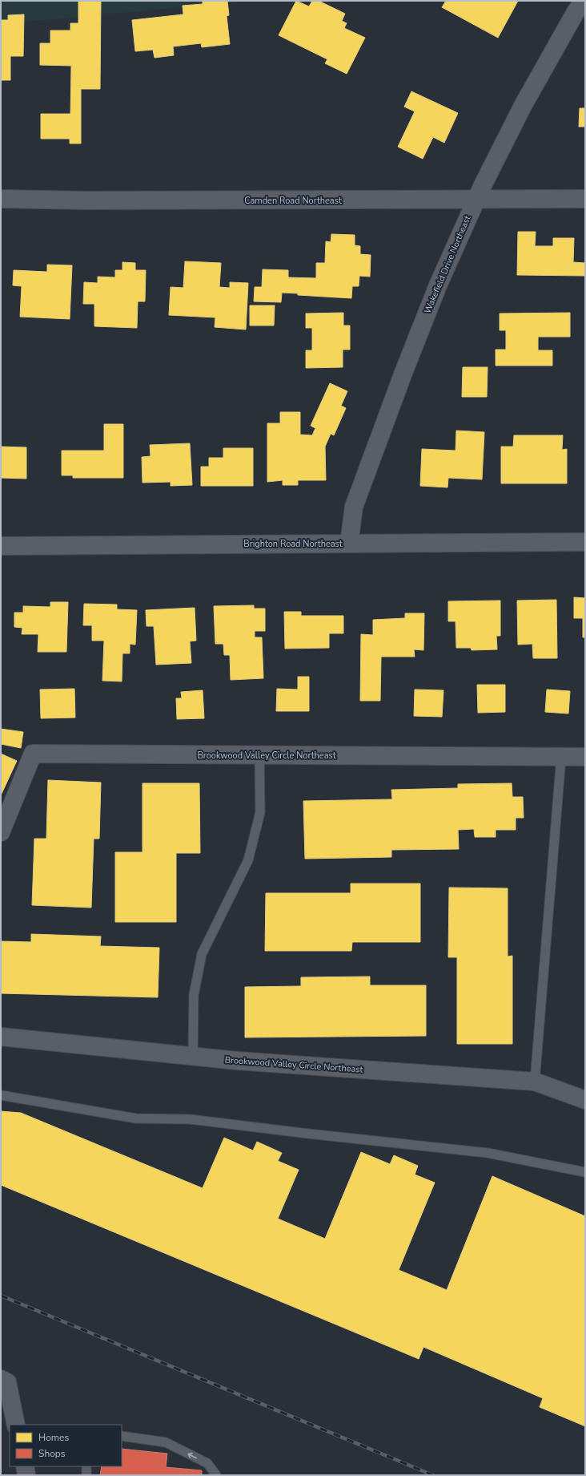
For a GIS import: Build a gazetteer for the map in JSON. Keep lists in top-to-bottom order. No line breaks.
{"streets":{"street":["Camden Road Northeast","Wakefield Drive Northeast","Brighton Road Northeast","Brookwood Valley Circle Northeast"]},"crossings":[["Camden Road Northeast","Wakefield Drive Northeast"],["Wakefield Drive Northeast","Brighton Road Northeast"]],"legend":["Homes","Shops"]}
